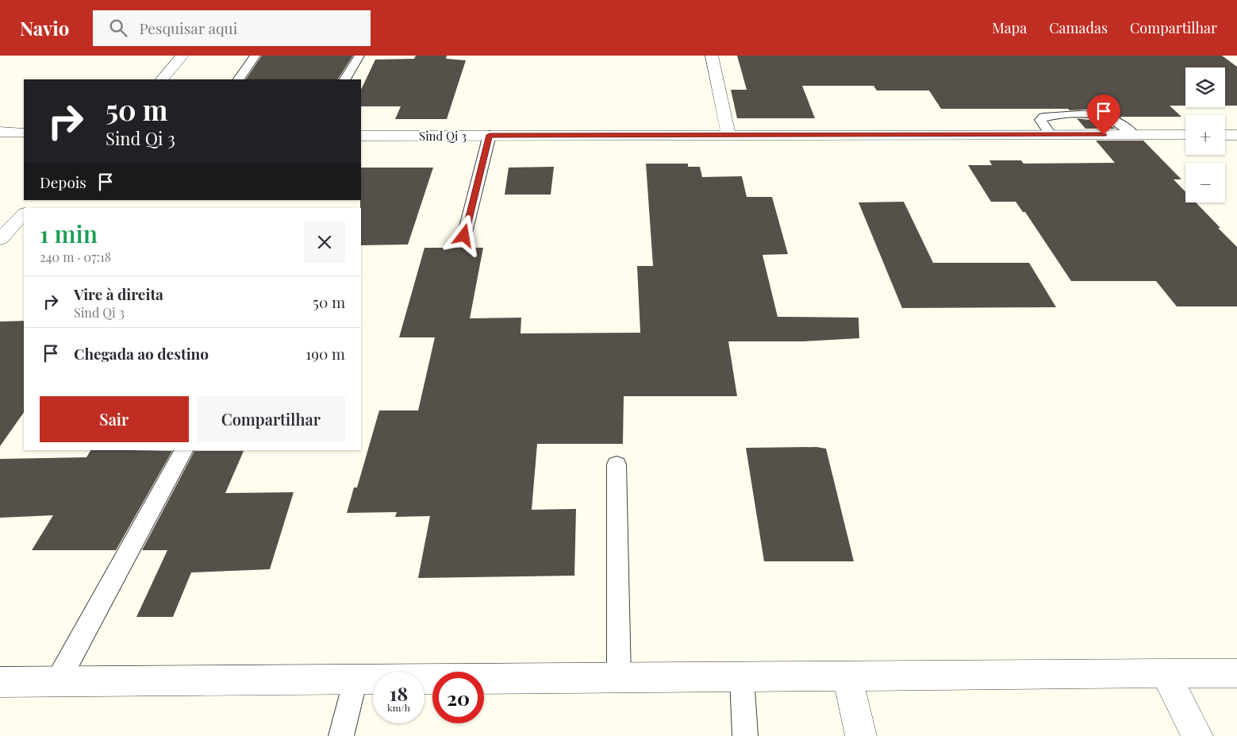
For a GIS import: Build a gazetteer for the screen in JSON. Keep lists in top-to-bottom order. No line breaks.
{"streets":{"street":["Sind Qi 3"]},"page":{"header":"Navio","search":"Pesquisar aqui","nav":["Mapa","Camadas","Compartilhar"],"map_buttons":["+","−"],"turn":["50 m","Sind Qi 3"],"then":"Depois","heading":["1 min","240 m · 07:18"],"list":[{"name":"Vire à direita","note":"Sind Qi 3","value":"50 m"},{"name":"Chegada ao destino","value":"190 m"}],"buttons":["Sair","Compartilhar"],"speed":"18 km/h","limit":"20"}}
